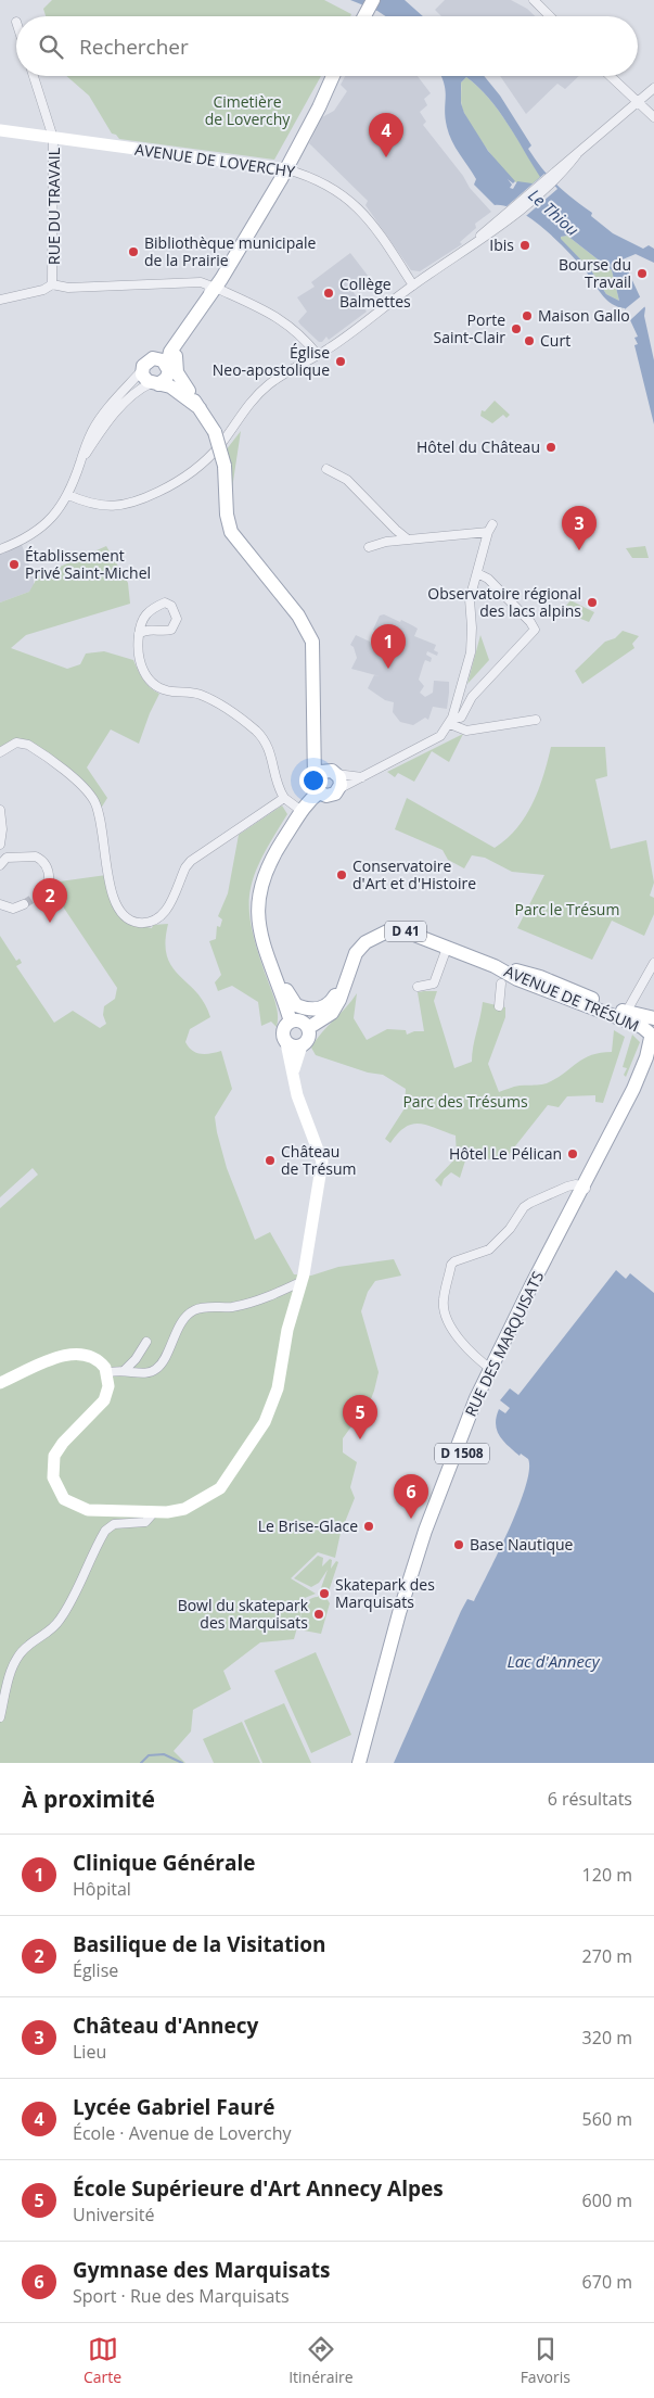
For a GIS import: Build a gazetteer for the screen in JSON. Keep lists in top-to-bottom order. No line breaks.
{"streets":{"main road":["AVENUE DE LOVERCHY","D 41","AVENUE DE TRÉSUM","RUE DES MARQUISATS","D 1508"],"street":["RUE DU TRAVAIL"]},"crossings":[["AVENUE DE LOVERCHY","RUE DU TRAVAIL"],["AVENUE DE TRÉSUM","RUE DES MARQUISATS"]],"water":["Le Thiou","Lac d'Annecy"],"parks":["Cimetière de Loverchy","Parc le Trésum","Parc des Trésums"],"places":["Ibis","Bibliothèque municipale de la Prairie","Bourse du Travail","Collège Balmettes","Maison Gallo","Porte Saint-Clair","Curt","Église Neo-apostolique","Hôtel du Château","Établissement Privé Saint-Michel","Observatoire régional des lacs alpins","Conservatoire d'Art et d'Histoire","Hôtel Le Pélican","Château de Trésum","Le Brise-Glace","Base Nautique","Skatepark des Marquisats","Bowl du skatepark des Marquisats"],"page":{"search":"Rechercher","pins":["4","3","1","2","5","6"],"heading":["À proximité","6 résultats"],"list":[{"mark":"1","name":"Clinique Générale","note":"Hôpital","value":"120 m"},{"mark":"2","name":"Basilique de la Visitation","note":"Église","value":"270 m"},{"mark":"3","name":"Château d'Annecy","note":"Lieu","value":"320 m"},{"mark":"4","name":"Lycée Gabriel Fauré","note":"École · Avenue de Loverchy","value":"560 m"},{"mark":"5","name":"École Supérieure d'Art Annecy Alpes","note":"Université","value":"600 m"},{"mark":"6","name":"Gymnase des Marquisats","note":"Sport · Rue des Marquisats","value":"670 m"}],"nav":["Carte","Itinéraire","Favoris"]}}
